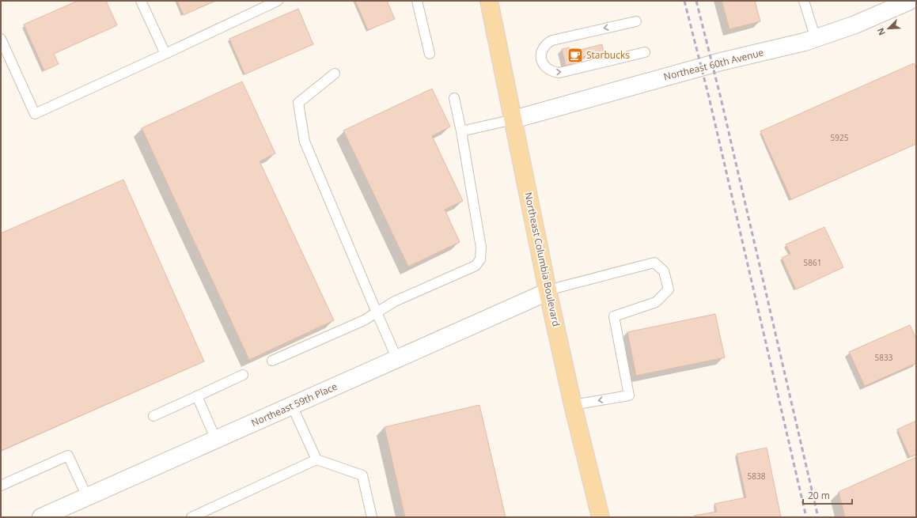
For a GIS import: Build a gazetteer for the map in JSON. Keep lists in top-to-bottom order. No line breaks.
{"streets":{"main road":["Northeast Columbia Boulevard"],"street":["Northeast 60th Avenue","Northeast 59th Place"]},"crossings":[["Northeast 60th Avenue","Northeast Columbia Boulevard"],["Northeast Columbia Boulevard","Northeast 59th Place"]],"places":{"cafe":["Starbucks"]},"house_numbers":["5925","5861","5833","5838"],"scale_bar":"20 m","north":"bottom left"}
